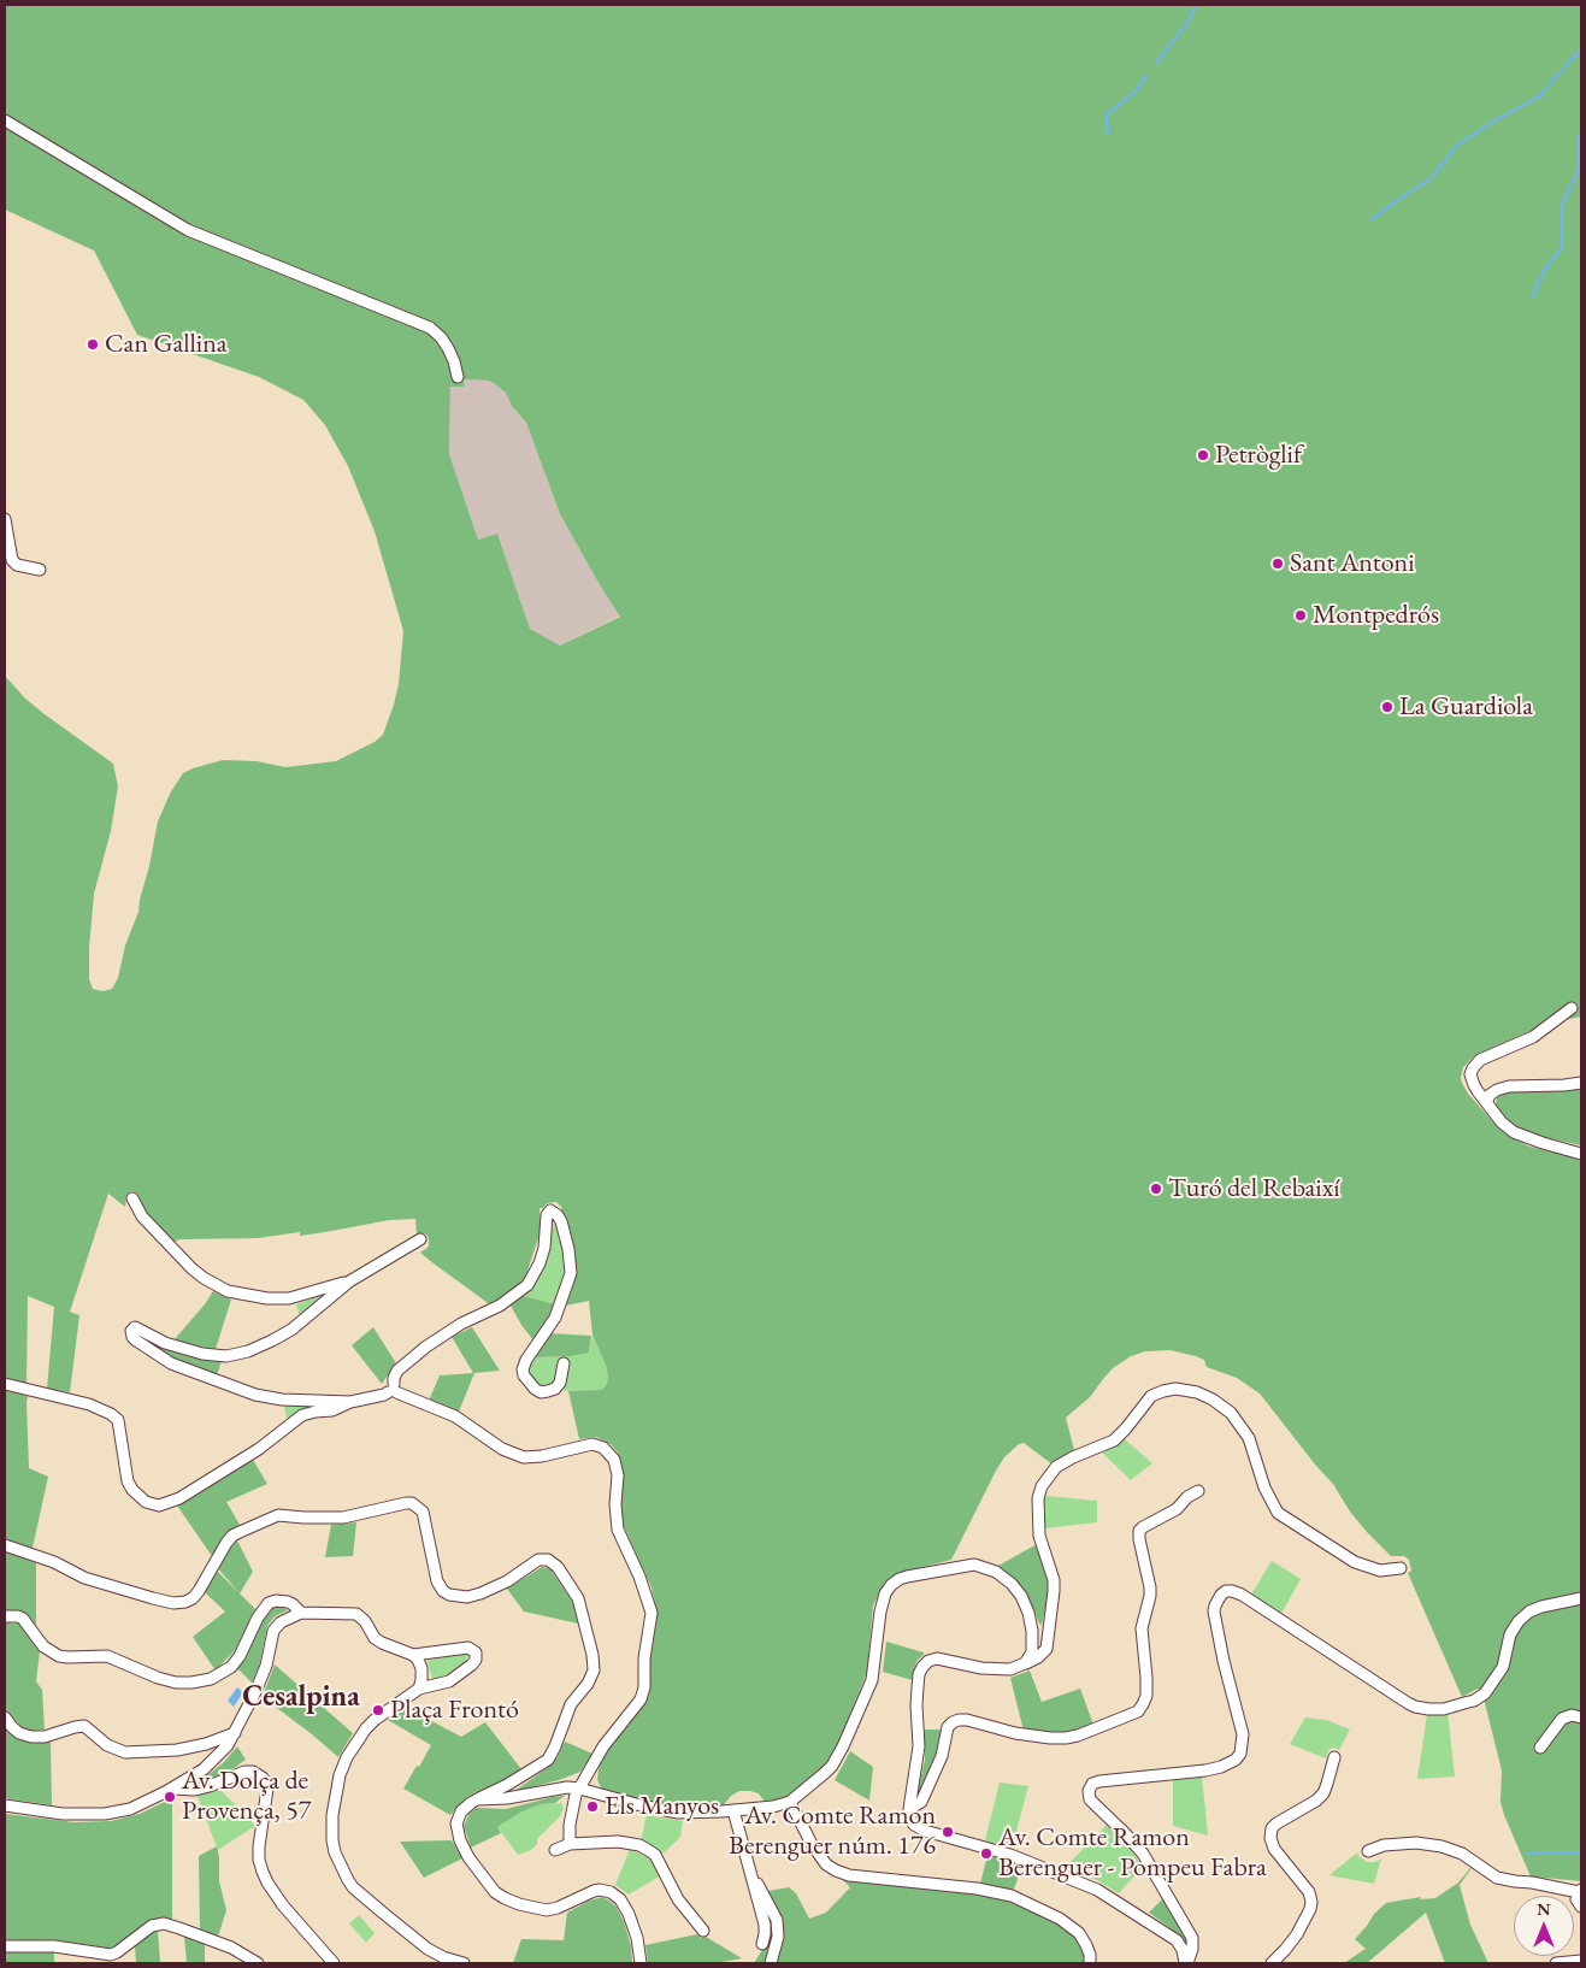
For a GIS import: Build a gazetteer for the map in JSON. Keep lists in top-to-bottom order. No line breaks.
{"districts":["Cesalpina"],"places":["Can Gallina","Petròglif","Sant Antoni","Montpedrós","La Guardiola","Turó del Rebaixí","Plaça Frontó","Av. Dolça de Provença, 57","Els Manyos","Av. Comte Ramon Berenguer núm. 176","Av. Comte Ramon Berenguer - Pompeu Fabra"],"north":"top"}
